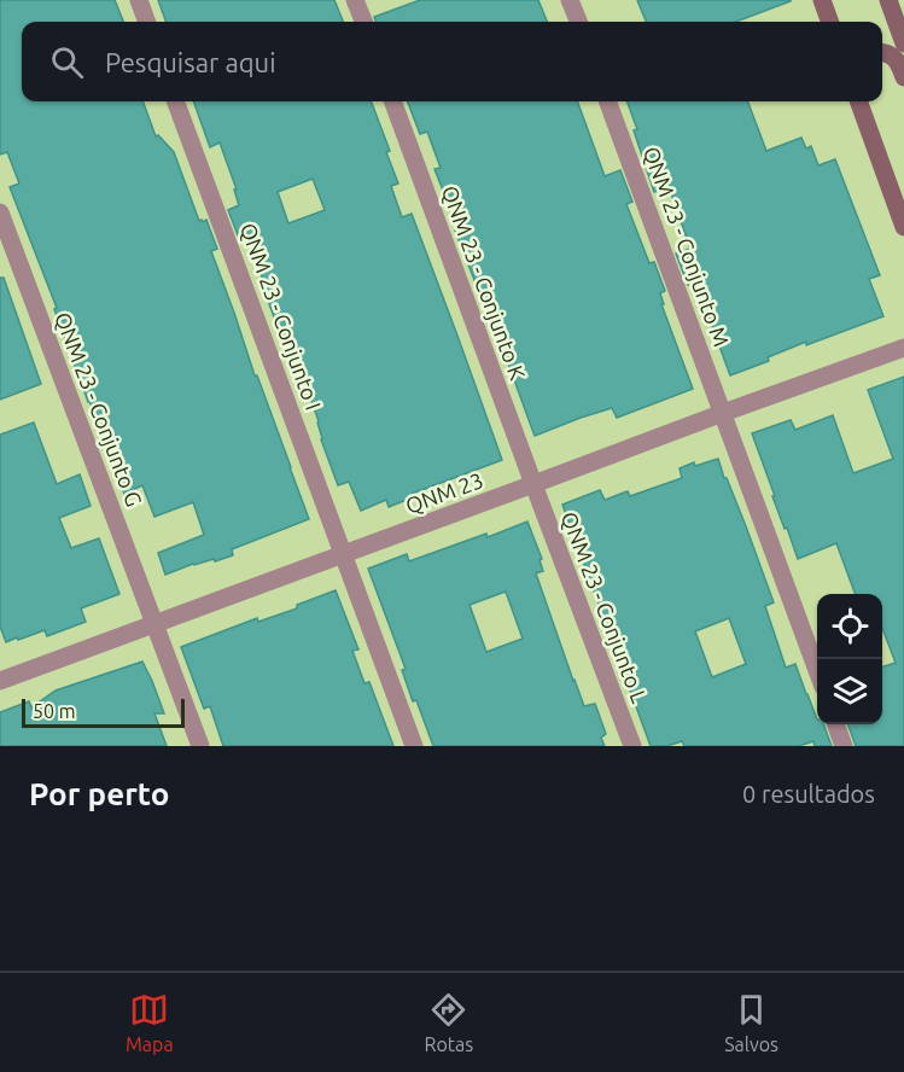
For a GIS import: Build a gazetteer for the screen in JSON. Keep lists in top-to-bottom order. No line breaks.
{"streets":{"street":["QNM 23 - Conjunto M","QNM 23 - Conjunto K","QNM 23 - Conjunto I","QNM 23 - Conjunto G","QNM 23","QNM 23 - Conjunto L"]},"crossings":[["QNM 23 - Conjunto M","QNM 23"],["QNM 23 - Conjunto K","QNM 23"],["QNM 23 - Conjunto K","QNM 23 - Conjunto L"],["QNM 23 - Conjunto I","QNM 23"],["QNM 23 - Conjunto G","QNM 23"],["QNM 23","QNM 23 - Conjunto L"]],"scale_bar":"50 m","page":{"search":"Pesquisar aqui","scale":"50 m","heading":["Por perto","0 resultados"],"nav":["Mapa","Rotas","Salvos"]}}
